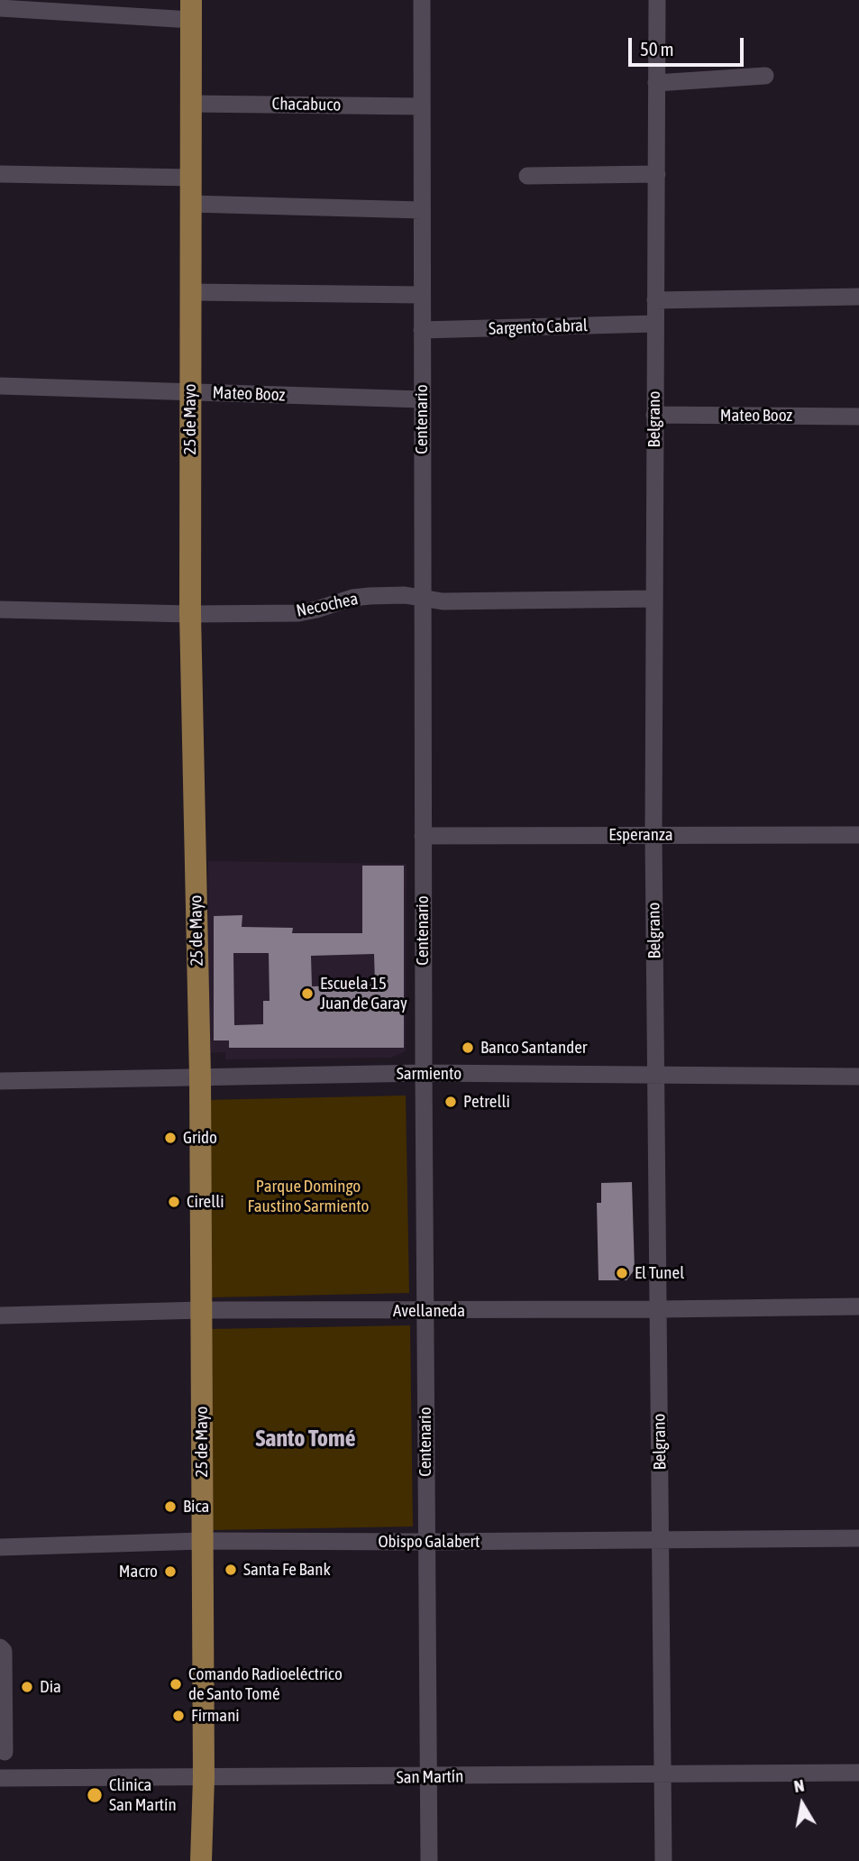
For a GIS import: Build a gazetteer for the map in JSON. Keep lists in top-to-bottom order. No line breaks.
{"streets":{"main road":["25 de Mayo"],"street":["Chacabuco","Sargento Cabral","Mateo Booz","Centenario","Belgrano","Necochea","Esperanza","Sarmiento","Avellaneda","Obispo Galabert","San Martín"]},"crossings":[["Chacabuco","25 de Mayo"],["Chacabuco","Centenario"],["Sargento Cabral","Centenario"],["Sargento Cabral","Belgrano"],["Mateo Booz","25 de Mayo"],["Mateo Booz","Centenario"],["Mateo Booz","Belgrano"],["25 de Mayo","Necochea"],["25 de Mayo","Sarmiento"],["25 de Mayo","Avellaneda"],["25 de Mayo","Obispo Galabert"],["25 de Mayo","San Martín"],["Centenario","Necochea"],["Centenario","Esperanza"],["Centenario","Sarmiento"],["Centenario","Avellaneda"],["Centenario","Obispo Galabert"],["Centenario","San Martín"],["Belgrano","Necochea"],["Belgrano","Esperanza"],["Belgrano","Sarmiento"],["Belgrano","Avellaneda"],["Belgrano","Obispo Galabert"],["Belgrano","San Martín"]],"districts":["Santo Tomé"],"parks":["Parque Domingo Faustino Sarmiento"],"places":["Escuela 15 Juan de Garay","Banco Santander","Petrelli","Grido","Cirelli","El Tunel","Bica","Santa Fe Bank","Macro","Comando Radioeléctrico de Santo Tomé","Dia","Firmani","Clinica San Martín"],"scale_bar":"50 m","north":"top"}
